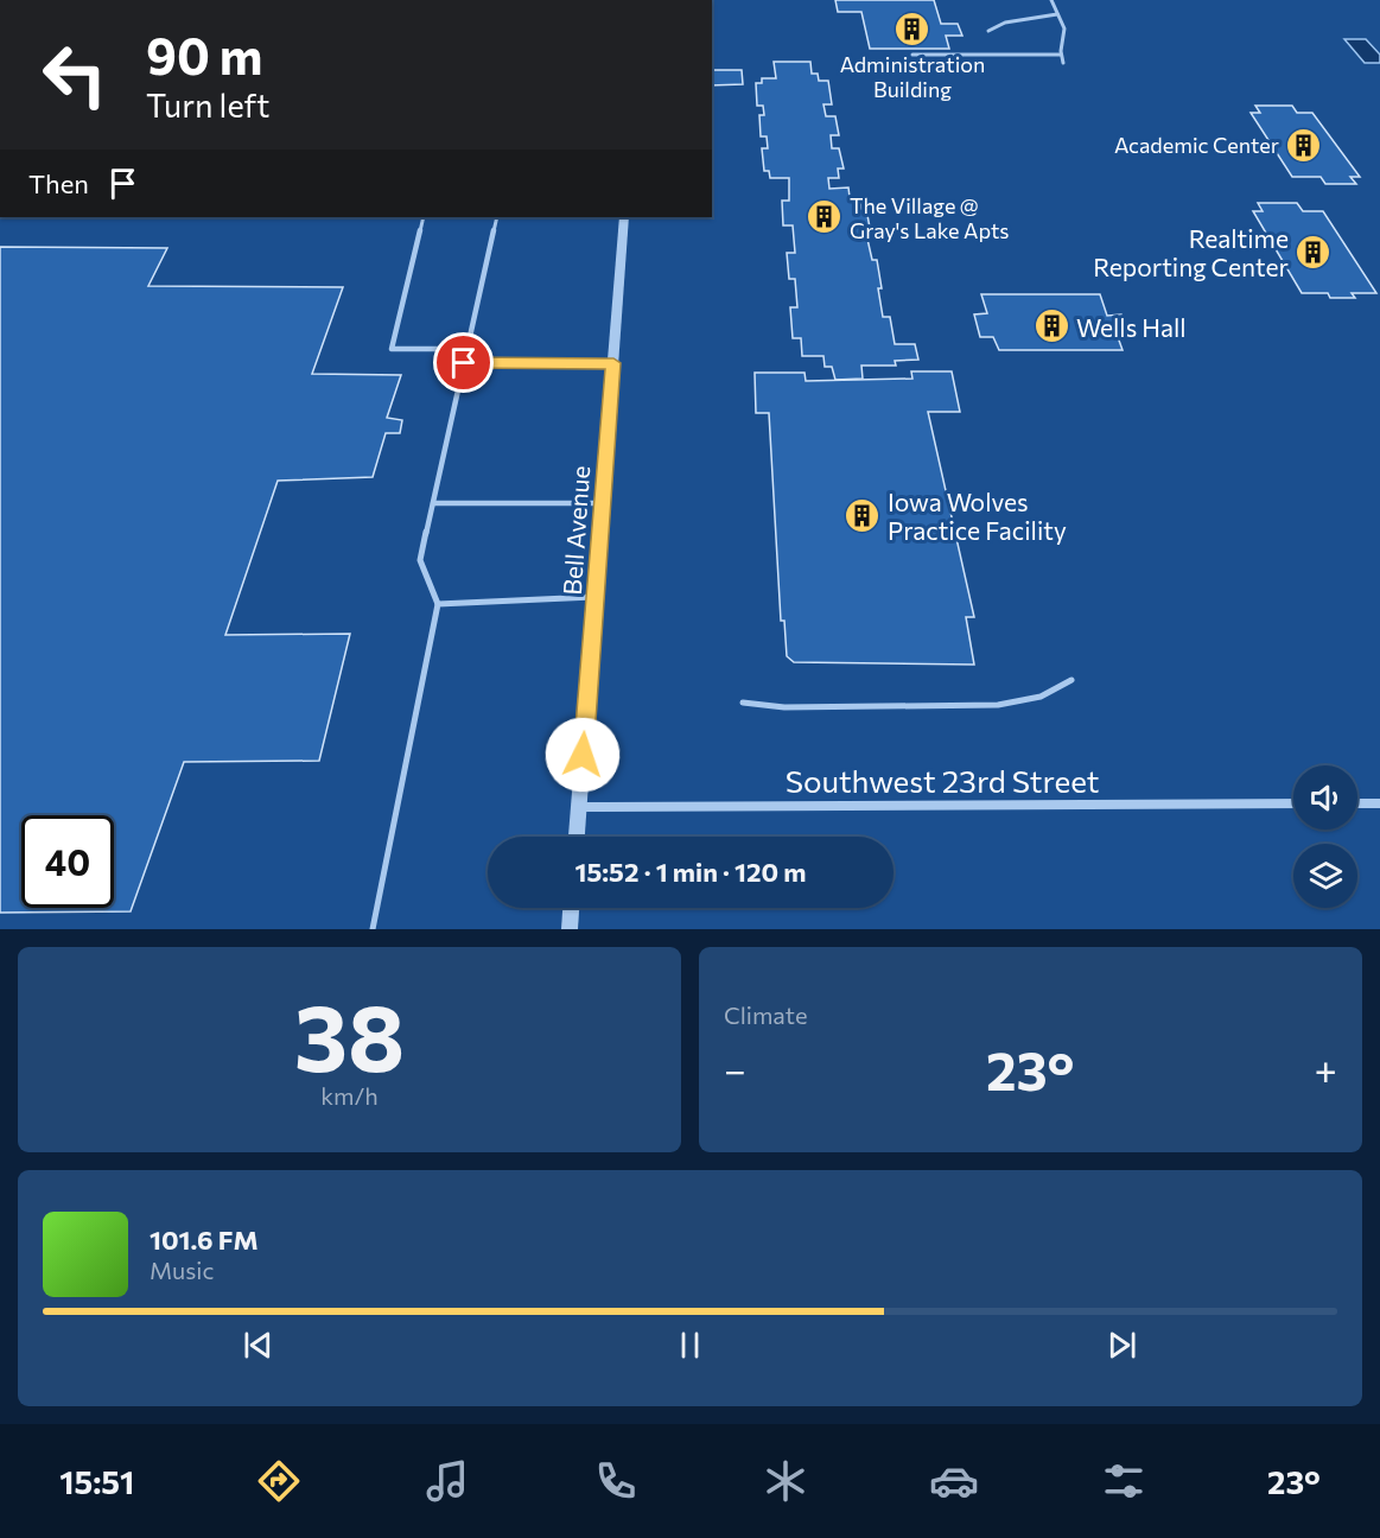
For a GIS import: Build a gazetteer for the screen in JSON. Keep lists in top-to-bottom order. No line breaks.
{"streets":{"street":["Bell Avenue","Southwest 23rd Street"]},"crossings":[["Bell Avenue","Southwest 23rd Street"]],"places":{"building":["Administration Building","Academic Center","The Village @ Gray's Lake Apts","Realtime Reporting Center","Wells Hall","Iowa Wolves Practice Facility"]},"page":{"turn":["90 m","Turn left"],"then":"Then","limit":"40","trip":"15:52 · 1 min · 120 m","tile":[["38","km/h"],"Climate"],"heat":["−","23°","+"],"song":["101.6 FM","Music"],"tabs":["15:51","23°"]}}
